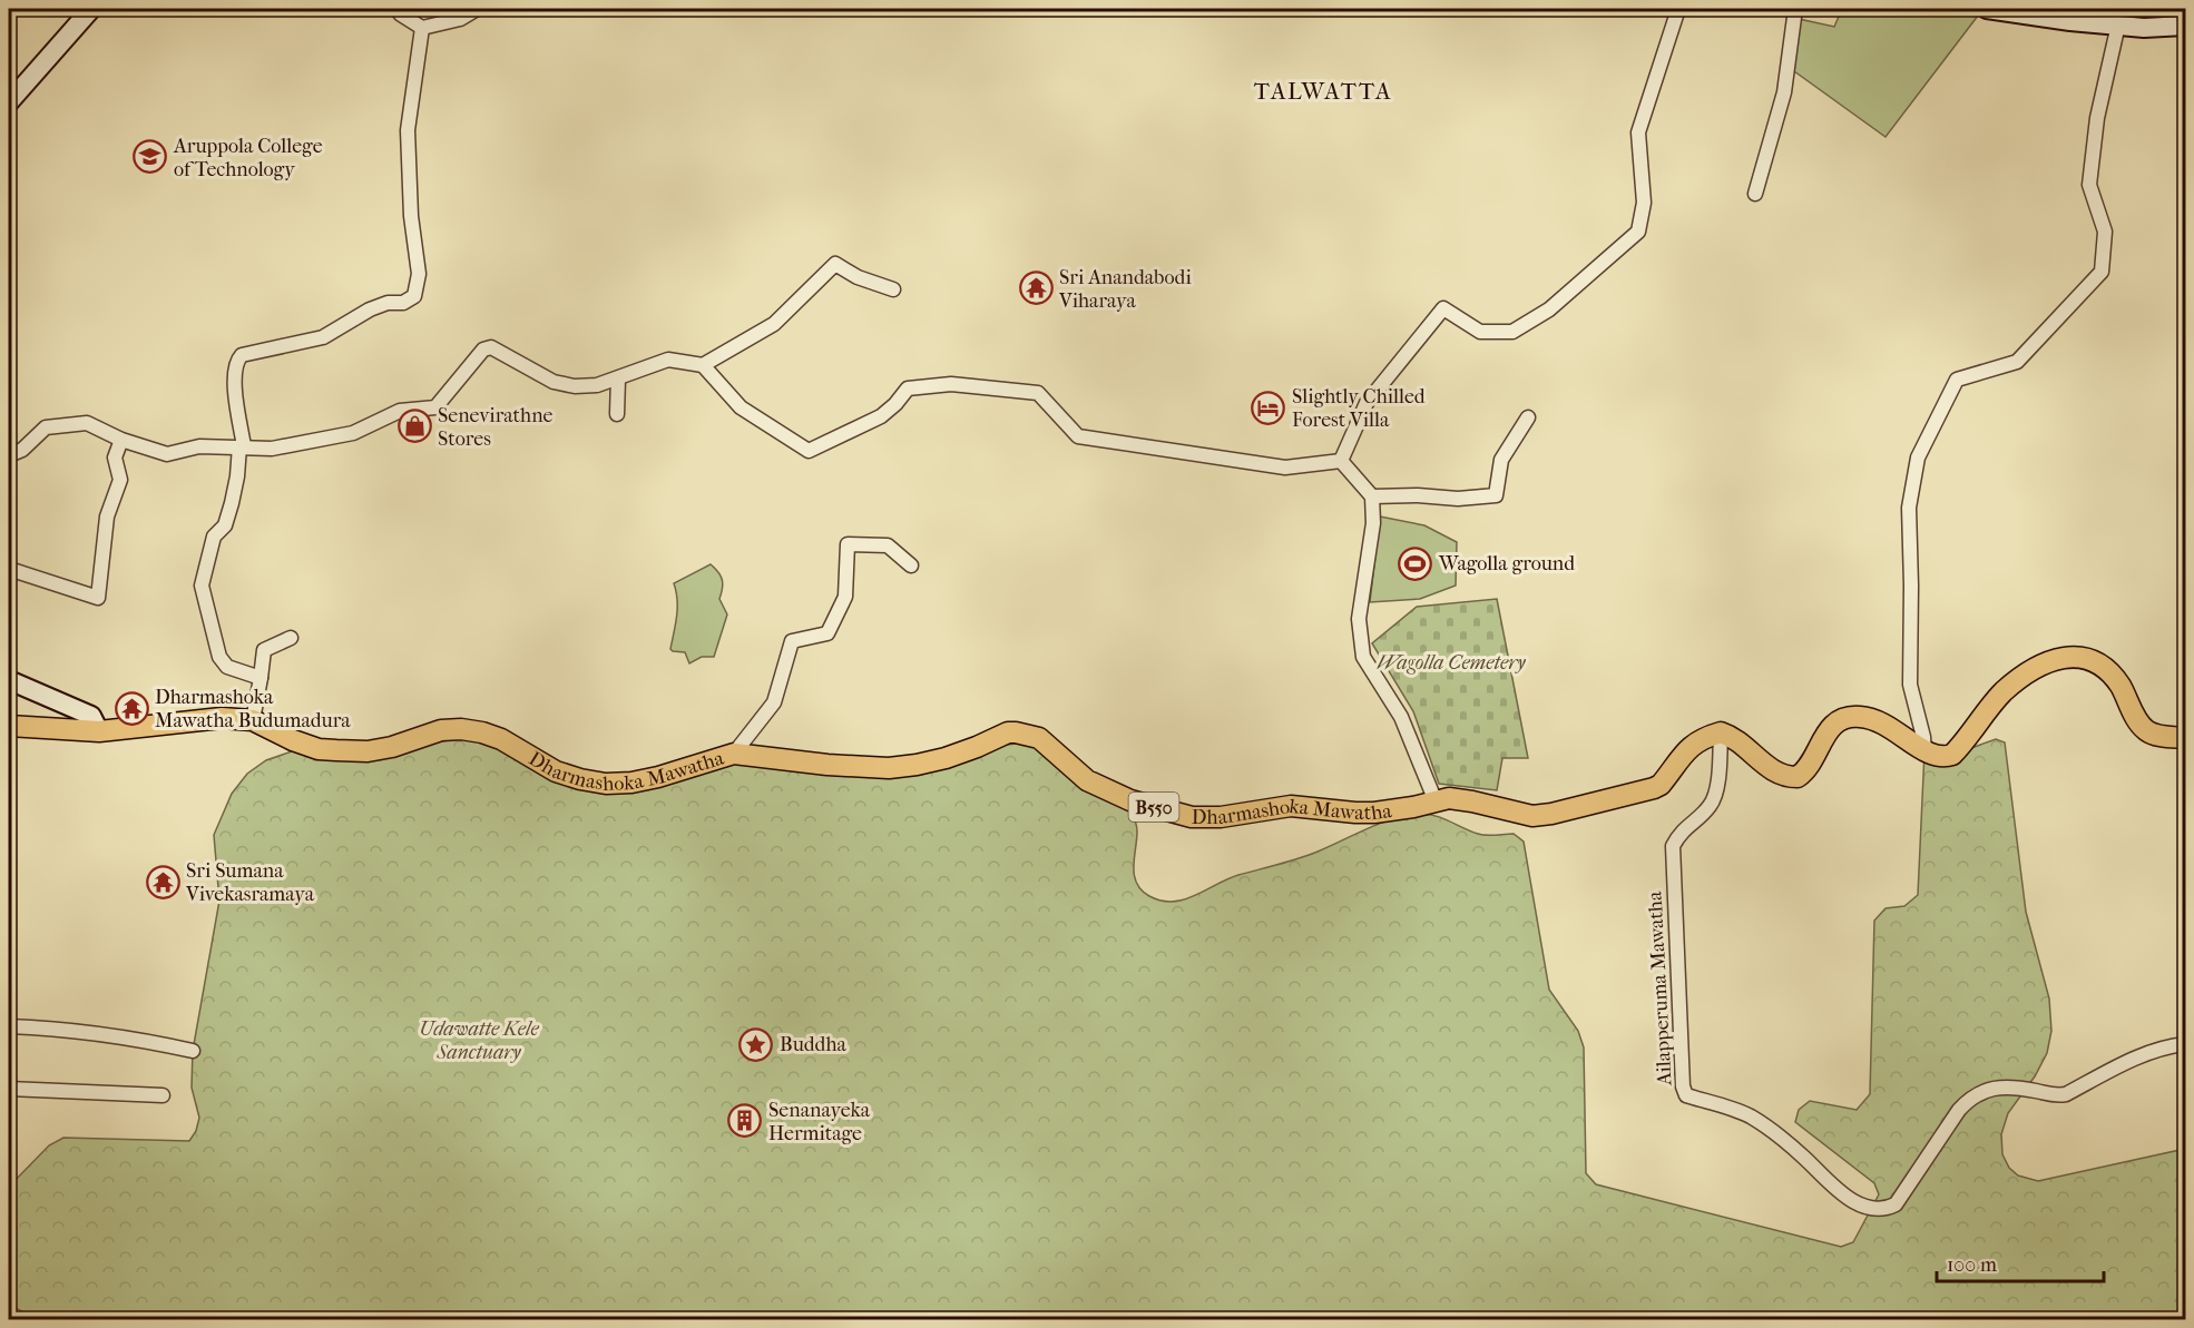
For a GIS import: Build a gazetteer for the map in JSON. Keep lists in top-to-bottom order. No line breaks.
{"streets":{"main road":["Dharmashoka Mawatha","B550"],"street":["Ailapperuma Mawatha"]},"crossings":[["Dharmashoka Mawatha","Ailapperuma Mawatha"]],"districts":["TALWATTA"],"parks":["Wagolla Cemetery","Udawatte Kele Sanctuary"],"places":{"school or university":["Aruppola College of Technology"],"temple":["Sri Anandabodi Viharaya","Dharmashoka Mawatha Budumadura","Sri Sumana Vivekasramaya"],"hotel":["Slightly Chilled Forest Villa"],"shop":["Senevirathne Stores"],"sports":["Wagolla ground"],"place":["Buddha"],"building":["Senanayeka Hermitage"]},"scale_bar":"100 m"}
